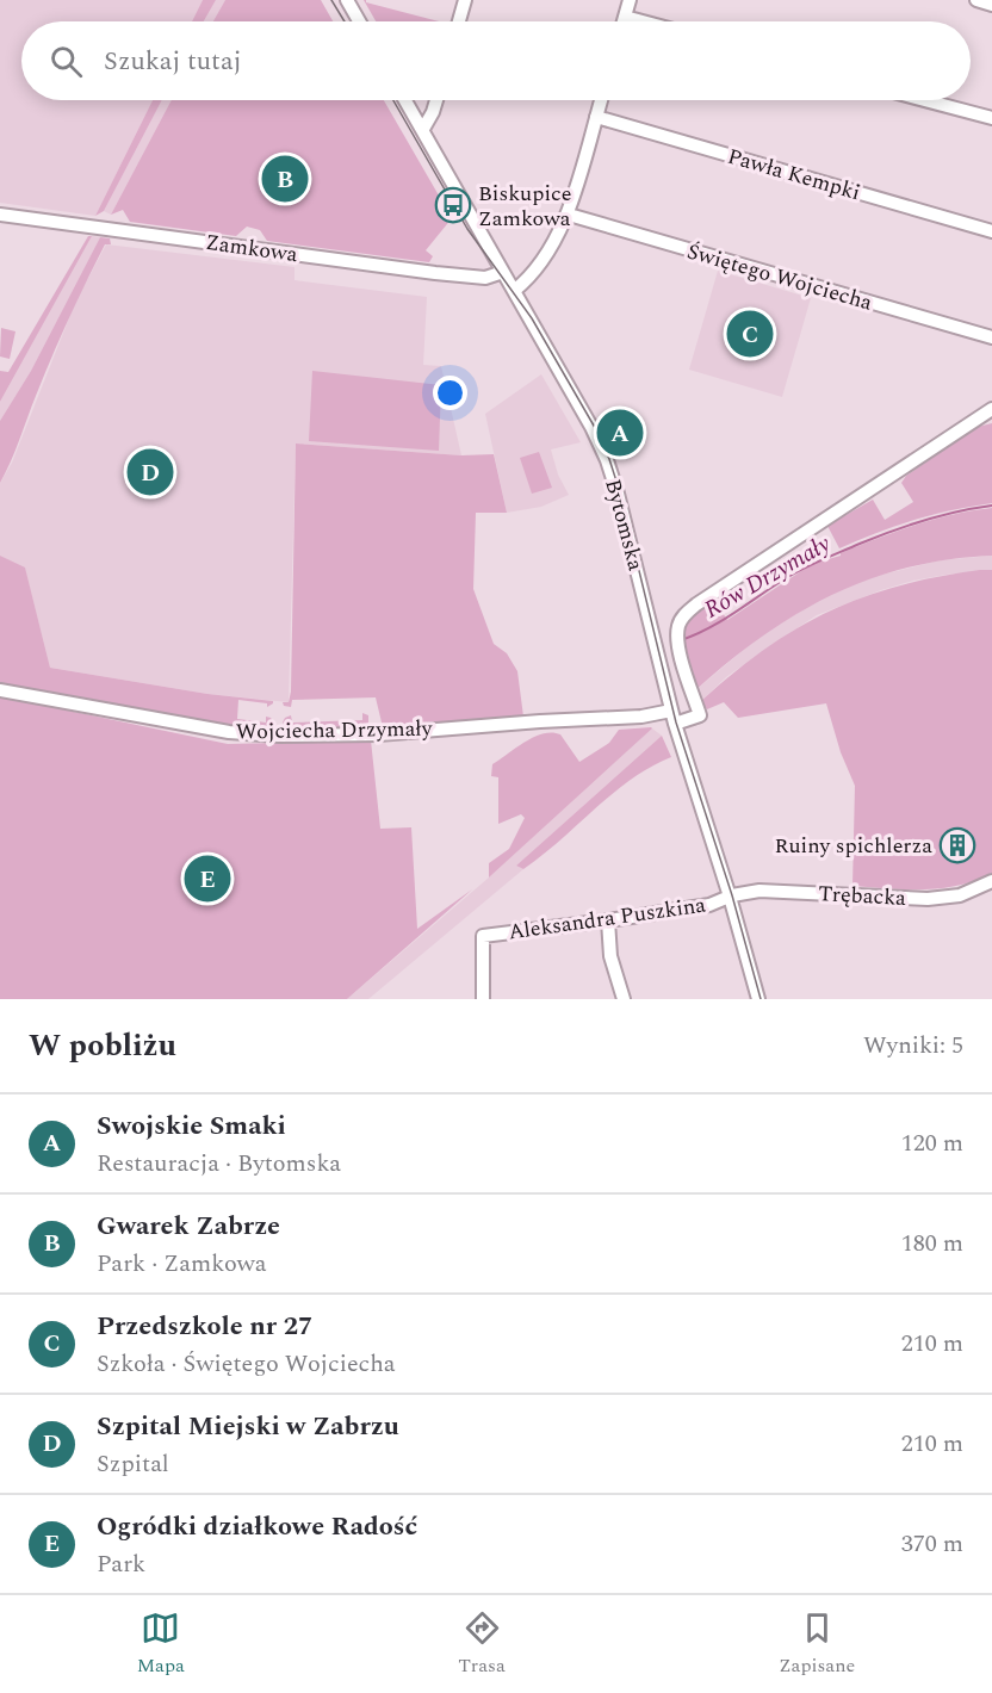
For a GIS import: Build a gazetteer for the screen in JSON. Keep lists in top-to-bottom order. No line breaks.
{"streets":{"street":["Pawła Kempki","Zamkowa","Świętego Wojciecha","Bytomska","Wojciecha Drzymały","Trębacka","Aleksandra Puszkina"]},"crossings":[["Zamkowa","Bytomska"],["Bytomska","Wojciecha Drzymały"],["Bytomska","Trębacka"],["Bytomska","Aleksandra Puszkina"],["Trębacka","Aleksandra Puszkina"]],"water":["Rów Drzymały"],"places":{"bus stop":["Biskupice Zamkowa"],"building":["Ruiny spichlerza"]},"page":{"search":"Szukaj tutaj","pins":["B","C","A","D","E"],"heading":["W pobliżu","Wyniki: 5"],"list":[{"mark":"A","name":"Swojskie Smaki","note":"Restauracja · Bytomska","value":"120 m"},{"mark":"B","name":"Gwarek Zabrze","note":"Park · Zamkowa","value":"180 m"},{"mark":"C","name":"Przedszkole nr 27","note":"Szkoła · Świętego Wojciecha","value":"210 m"},{"mark":"D","name":"Szpital Miejski w Zabrzu","note":"Szpital","value":"210 m"},{"mark":"E","name":"Ogródki działkowe Radość","note":"Park","value":"370 m"}],"nav":["Mapa","Trasa","Zapisane"]}}
